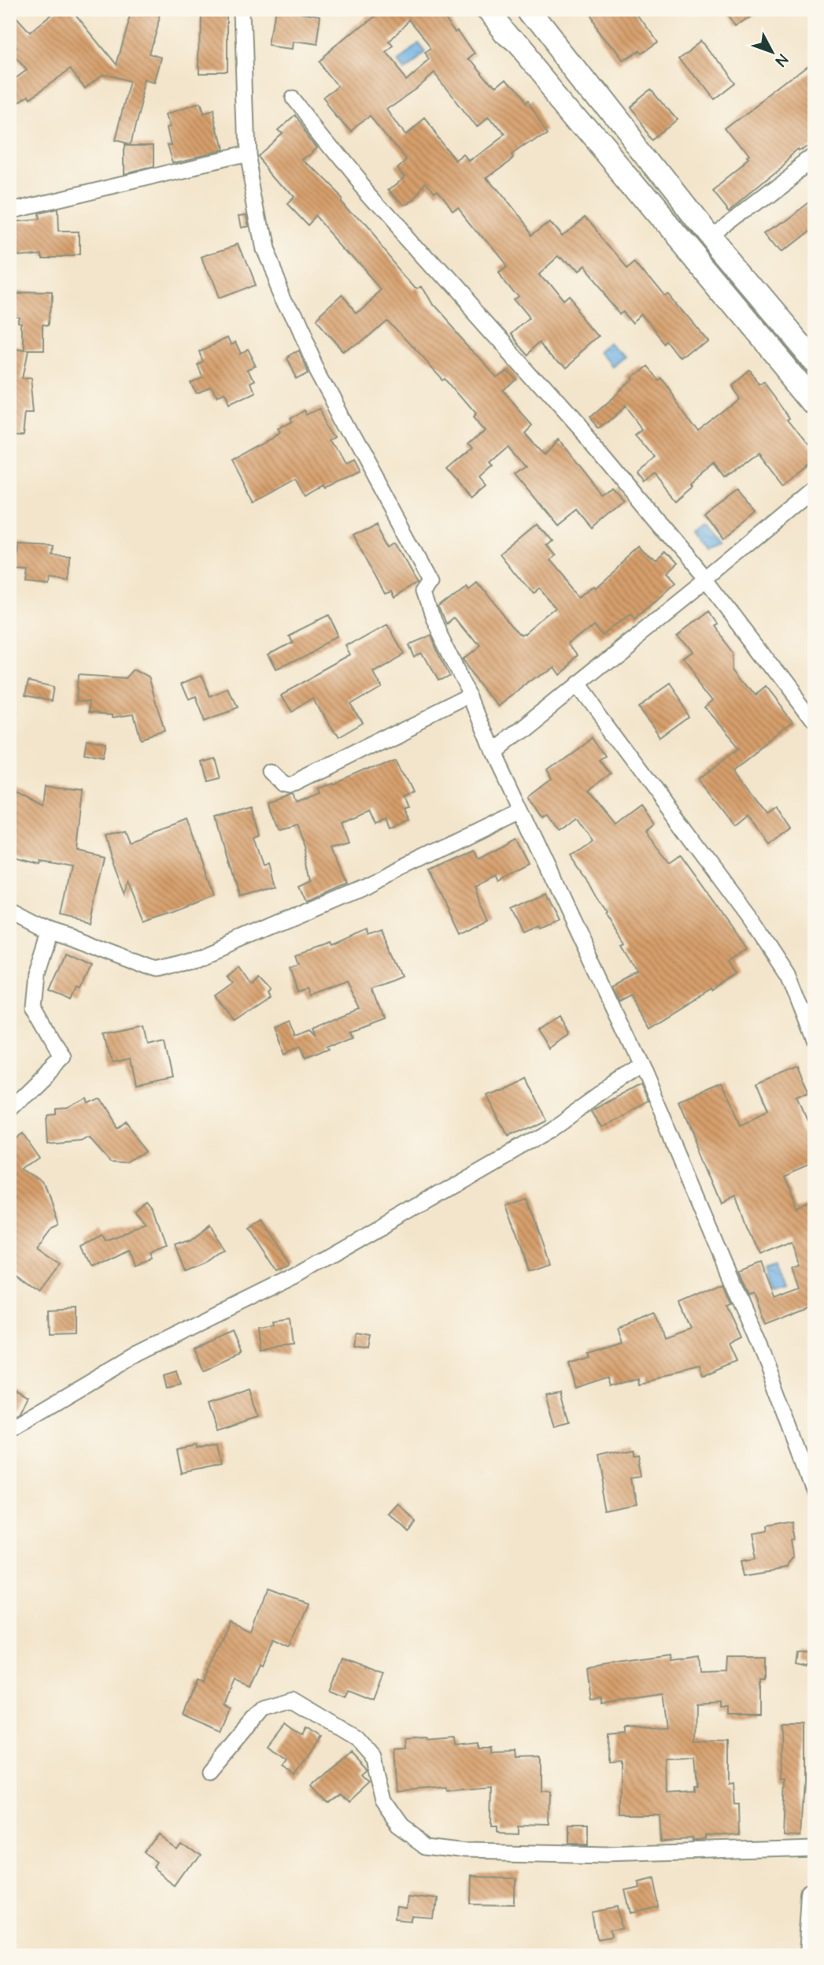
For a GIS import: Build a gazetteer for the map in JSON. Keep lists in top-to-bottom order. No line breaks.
{"north":"bottom right"}
